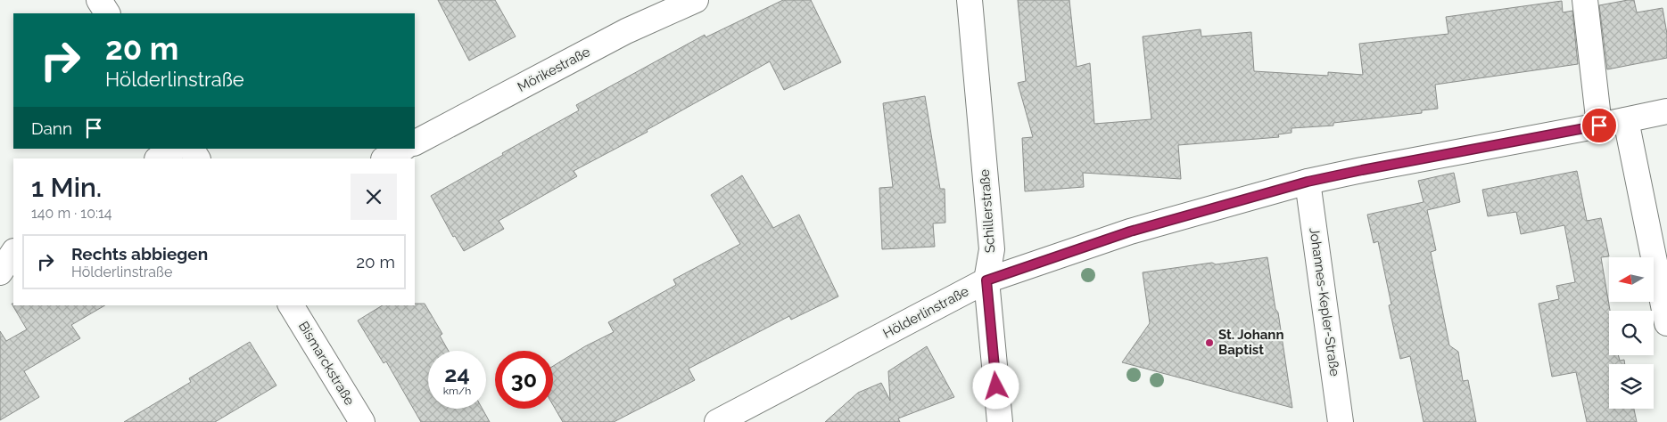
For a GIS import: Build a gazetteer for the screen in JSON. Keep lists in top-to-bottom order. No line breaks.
{"streets":{"street":["Mörikestraße","Schillerstraße","Johannes-Kepler-Straße","Hölderlinstraße","Bismarckstraße"]},"crossings":[["Schillerstraße","Hölderlinstraße"],["Johannes-Kepler-Straße","Hölderlinstraße"]],"places":["St. Johann Baptist"],"north":"left","page":{"turn":["20 m","Hölderlinstraße"],"then":"Dann","heading":["1 Min.","140 m · 10:14"],"list":[{"name":"Rechts abbiegen","note":"Hölderlinstraße","value":"20 m"}],"speed":"24 km/h","limit":"30"}}
